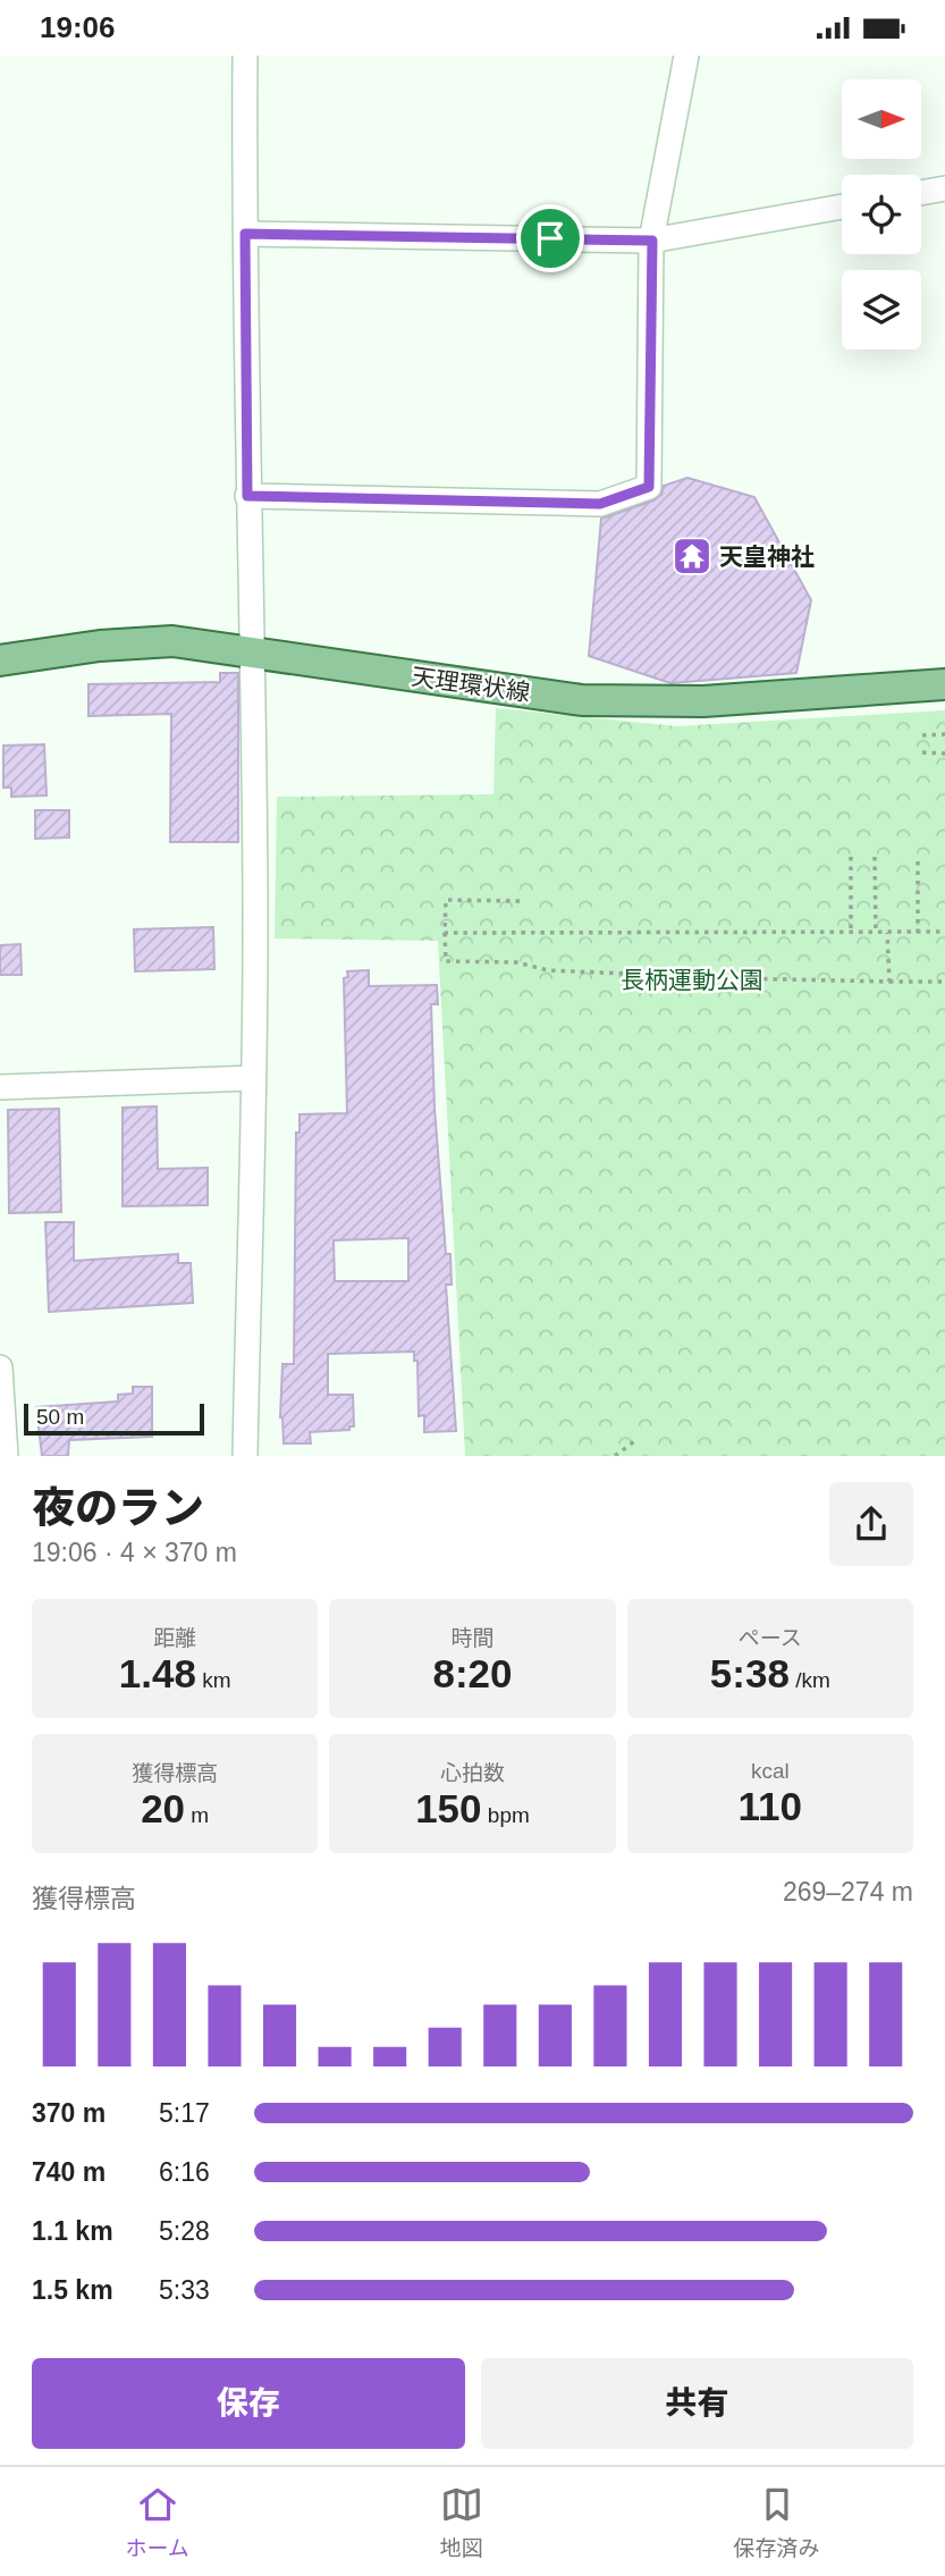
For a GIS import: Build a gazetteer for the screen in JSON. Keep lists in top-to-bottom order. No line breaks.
{"streets":{"main road":["天理環状線"]},"parks":["長柄運動公園"],"places":{"temple":["天皇神社"]},"scale_bar":"50 m","north":"right","page":{"status":"19:06","scale":"50 m","heading":["夜のラン","19:06 · 4 × 370 m"],"stats":[["距離","1.48 km"],["時間","8:20"],["ペース","5:38 /km"],["獲得標高","20 m"],["心拍数","150 bpm"],["kcal","110"]],"chart":["獲得標高","269–274 m"],"list":[{"name":"370 m","note":"5:17"},{"name":"740 m","note":"6:16"},{"name":"1.1 km","note":"5:28"},{"name":"1.5 km","note":"5:33"}],"buttons":["保存","共有"],"tabs":["ホーム","地図","保存済み"]}}
